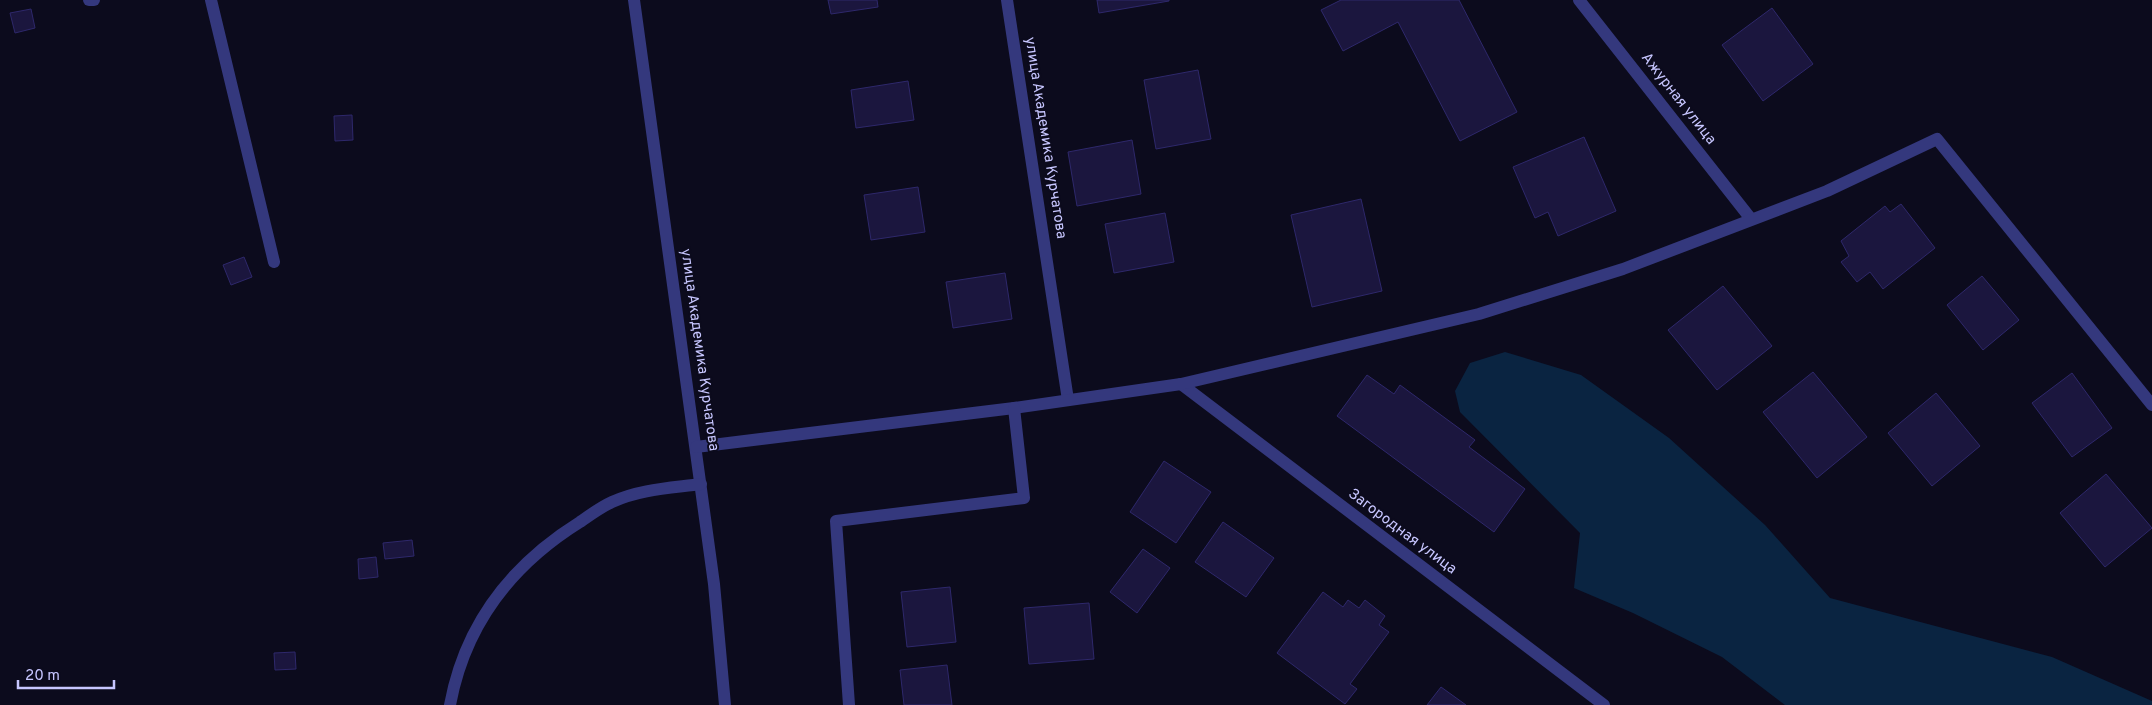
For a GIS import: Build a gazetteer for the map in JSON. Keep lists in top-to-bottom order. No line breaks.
{"streets":{"street":["Ажурная улица","улица Академика Курчатова","Загородная улица"]},"scale_bar":"20 m"}
